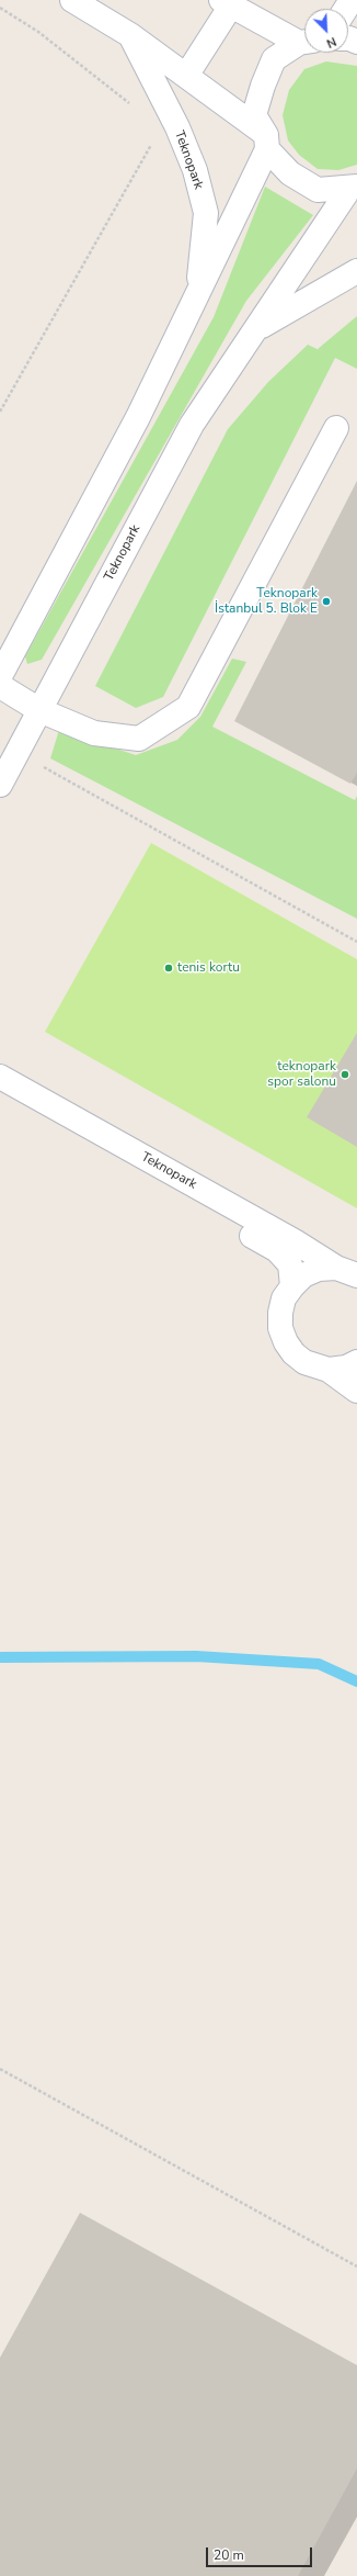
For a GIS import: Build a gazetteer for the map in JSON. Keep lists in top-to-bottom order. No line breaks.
{"streets":{"street":["Teknopark"]},"places":["Teknopark İstanbul 5. Blok E","tenis kortu","teknopark spor salonu"],"scale_bar":"20 m","north":"bottom right"}
